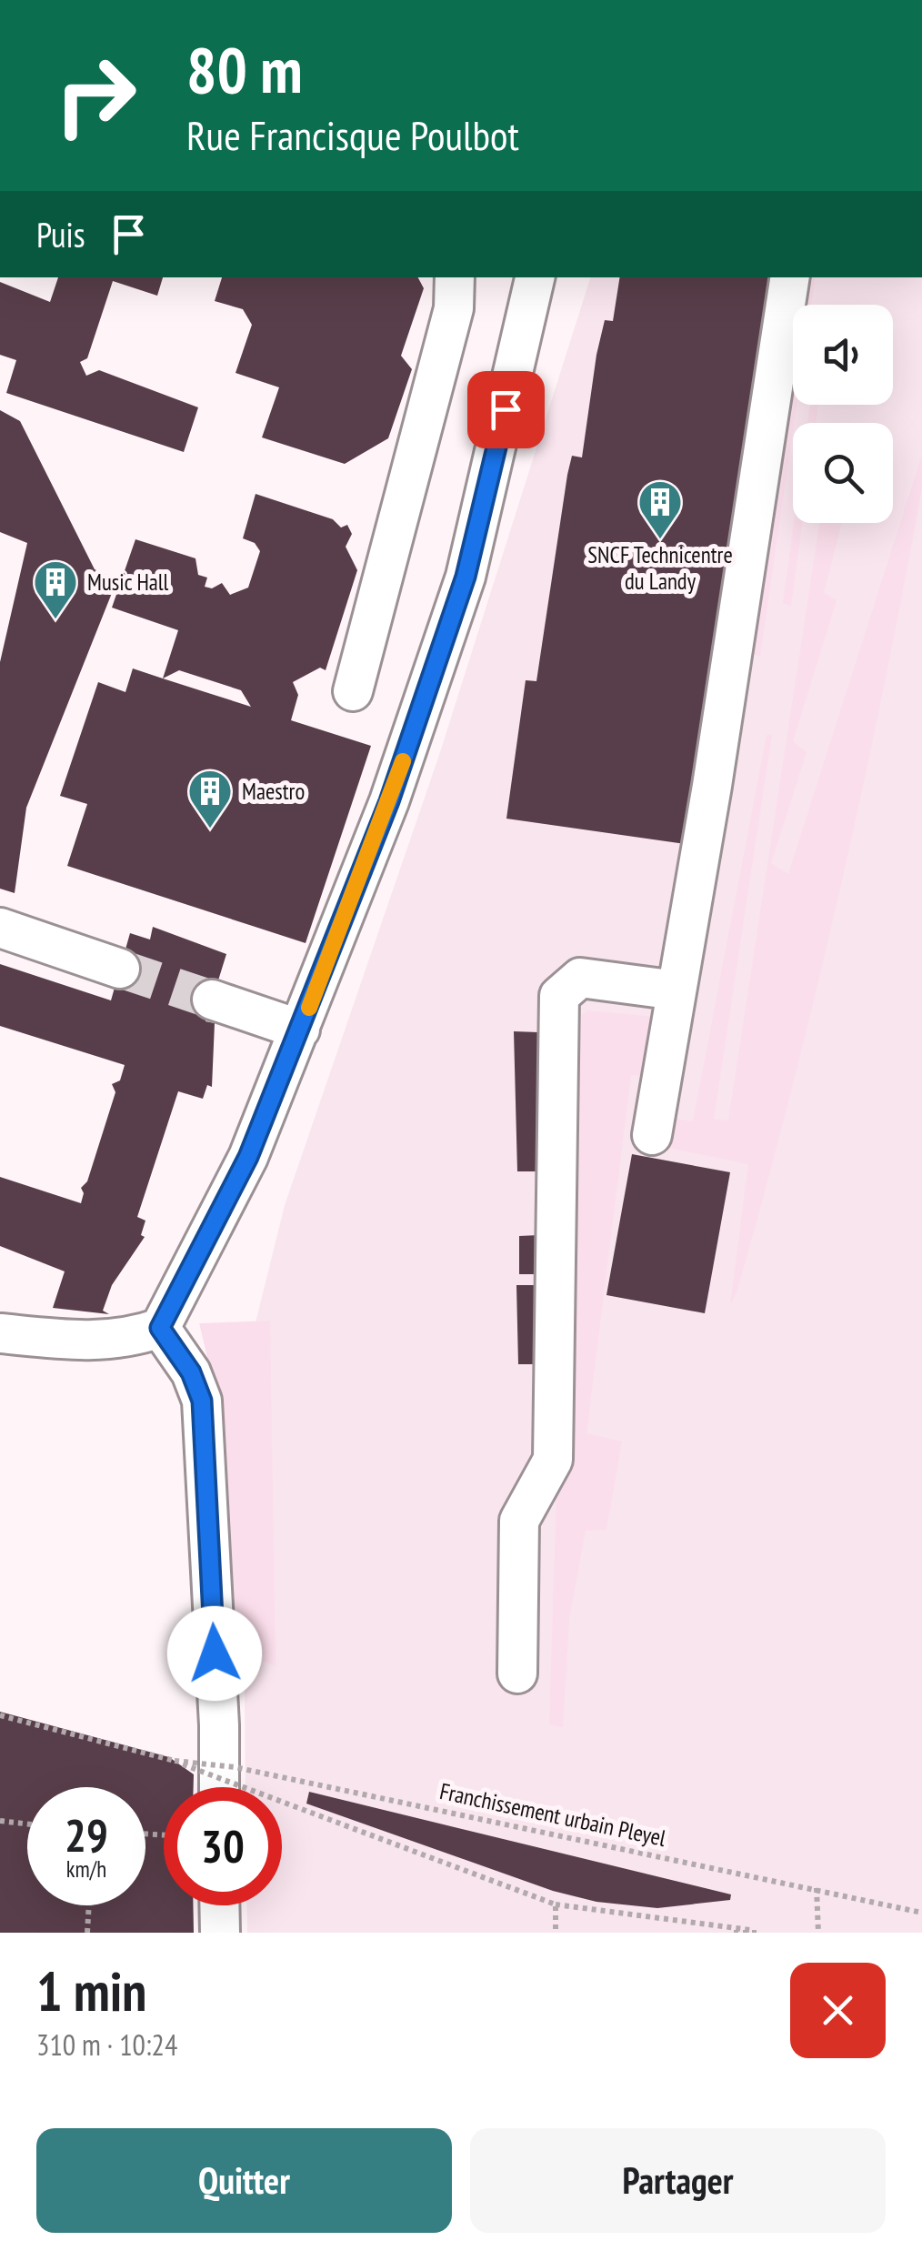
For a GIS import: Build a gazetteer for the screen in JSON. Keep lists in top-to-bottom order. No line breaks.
{"streets":{"path":["Franchissement urbain Pleyel"]},"places":{"building":["SNCF Technicentre du Landy","Music Hall","Maestro"]},"page":{"turn":["80 m","Rue Francisque Poulbot"],"then":"Puis","speed":"29 km/h","limit":"30","heading":["1 min","310 m · 10:24"],"buttons":["Quitter","Partager"]}}
